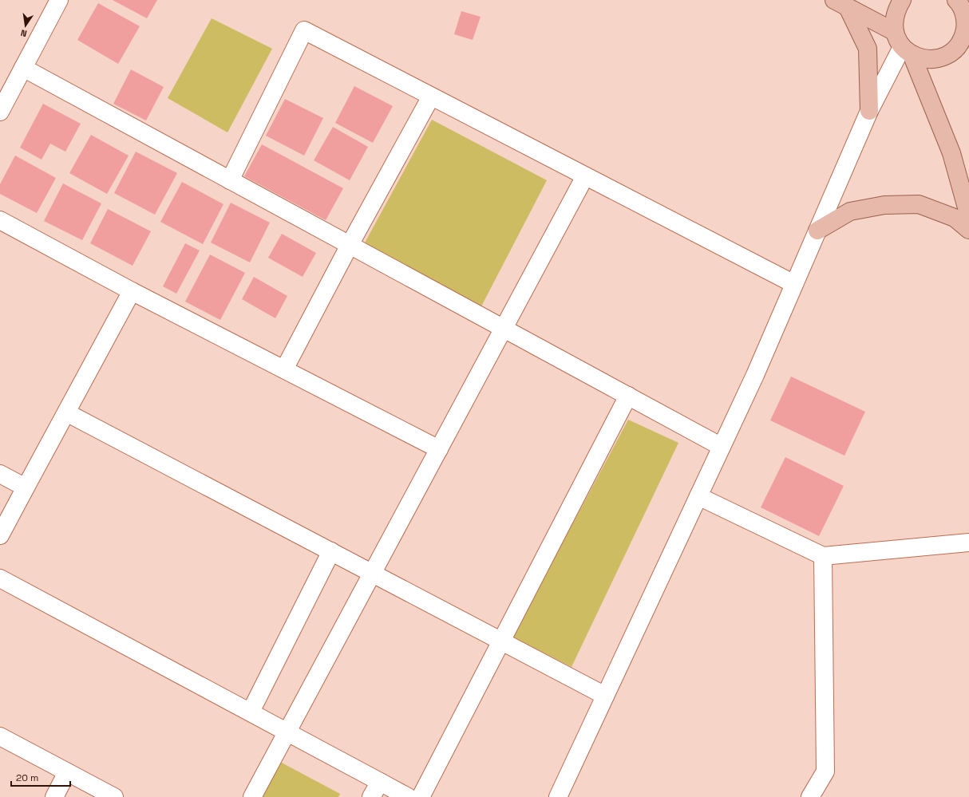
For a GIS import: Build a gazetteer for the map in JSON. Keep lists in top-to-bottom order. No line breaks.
{"scale_bar":"20 m","north":"bottom"}
